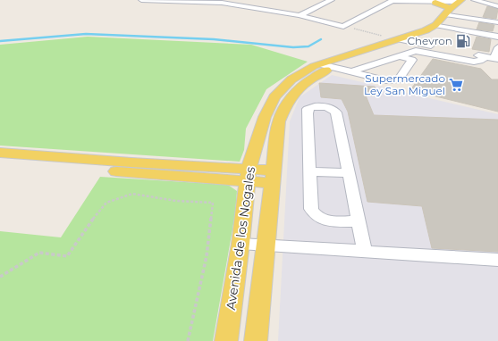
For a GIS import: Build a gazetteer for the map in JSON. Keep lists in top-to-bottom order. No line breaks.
{"streets":{"main road":["Avenida de los Nogales"]},"places":{"fuel station":["Chevron"],"supermarket":["Supermercado Ley San Miguel"]}}
